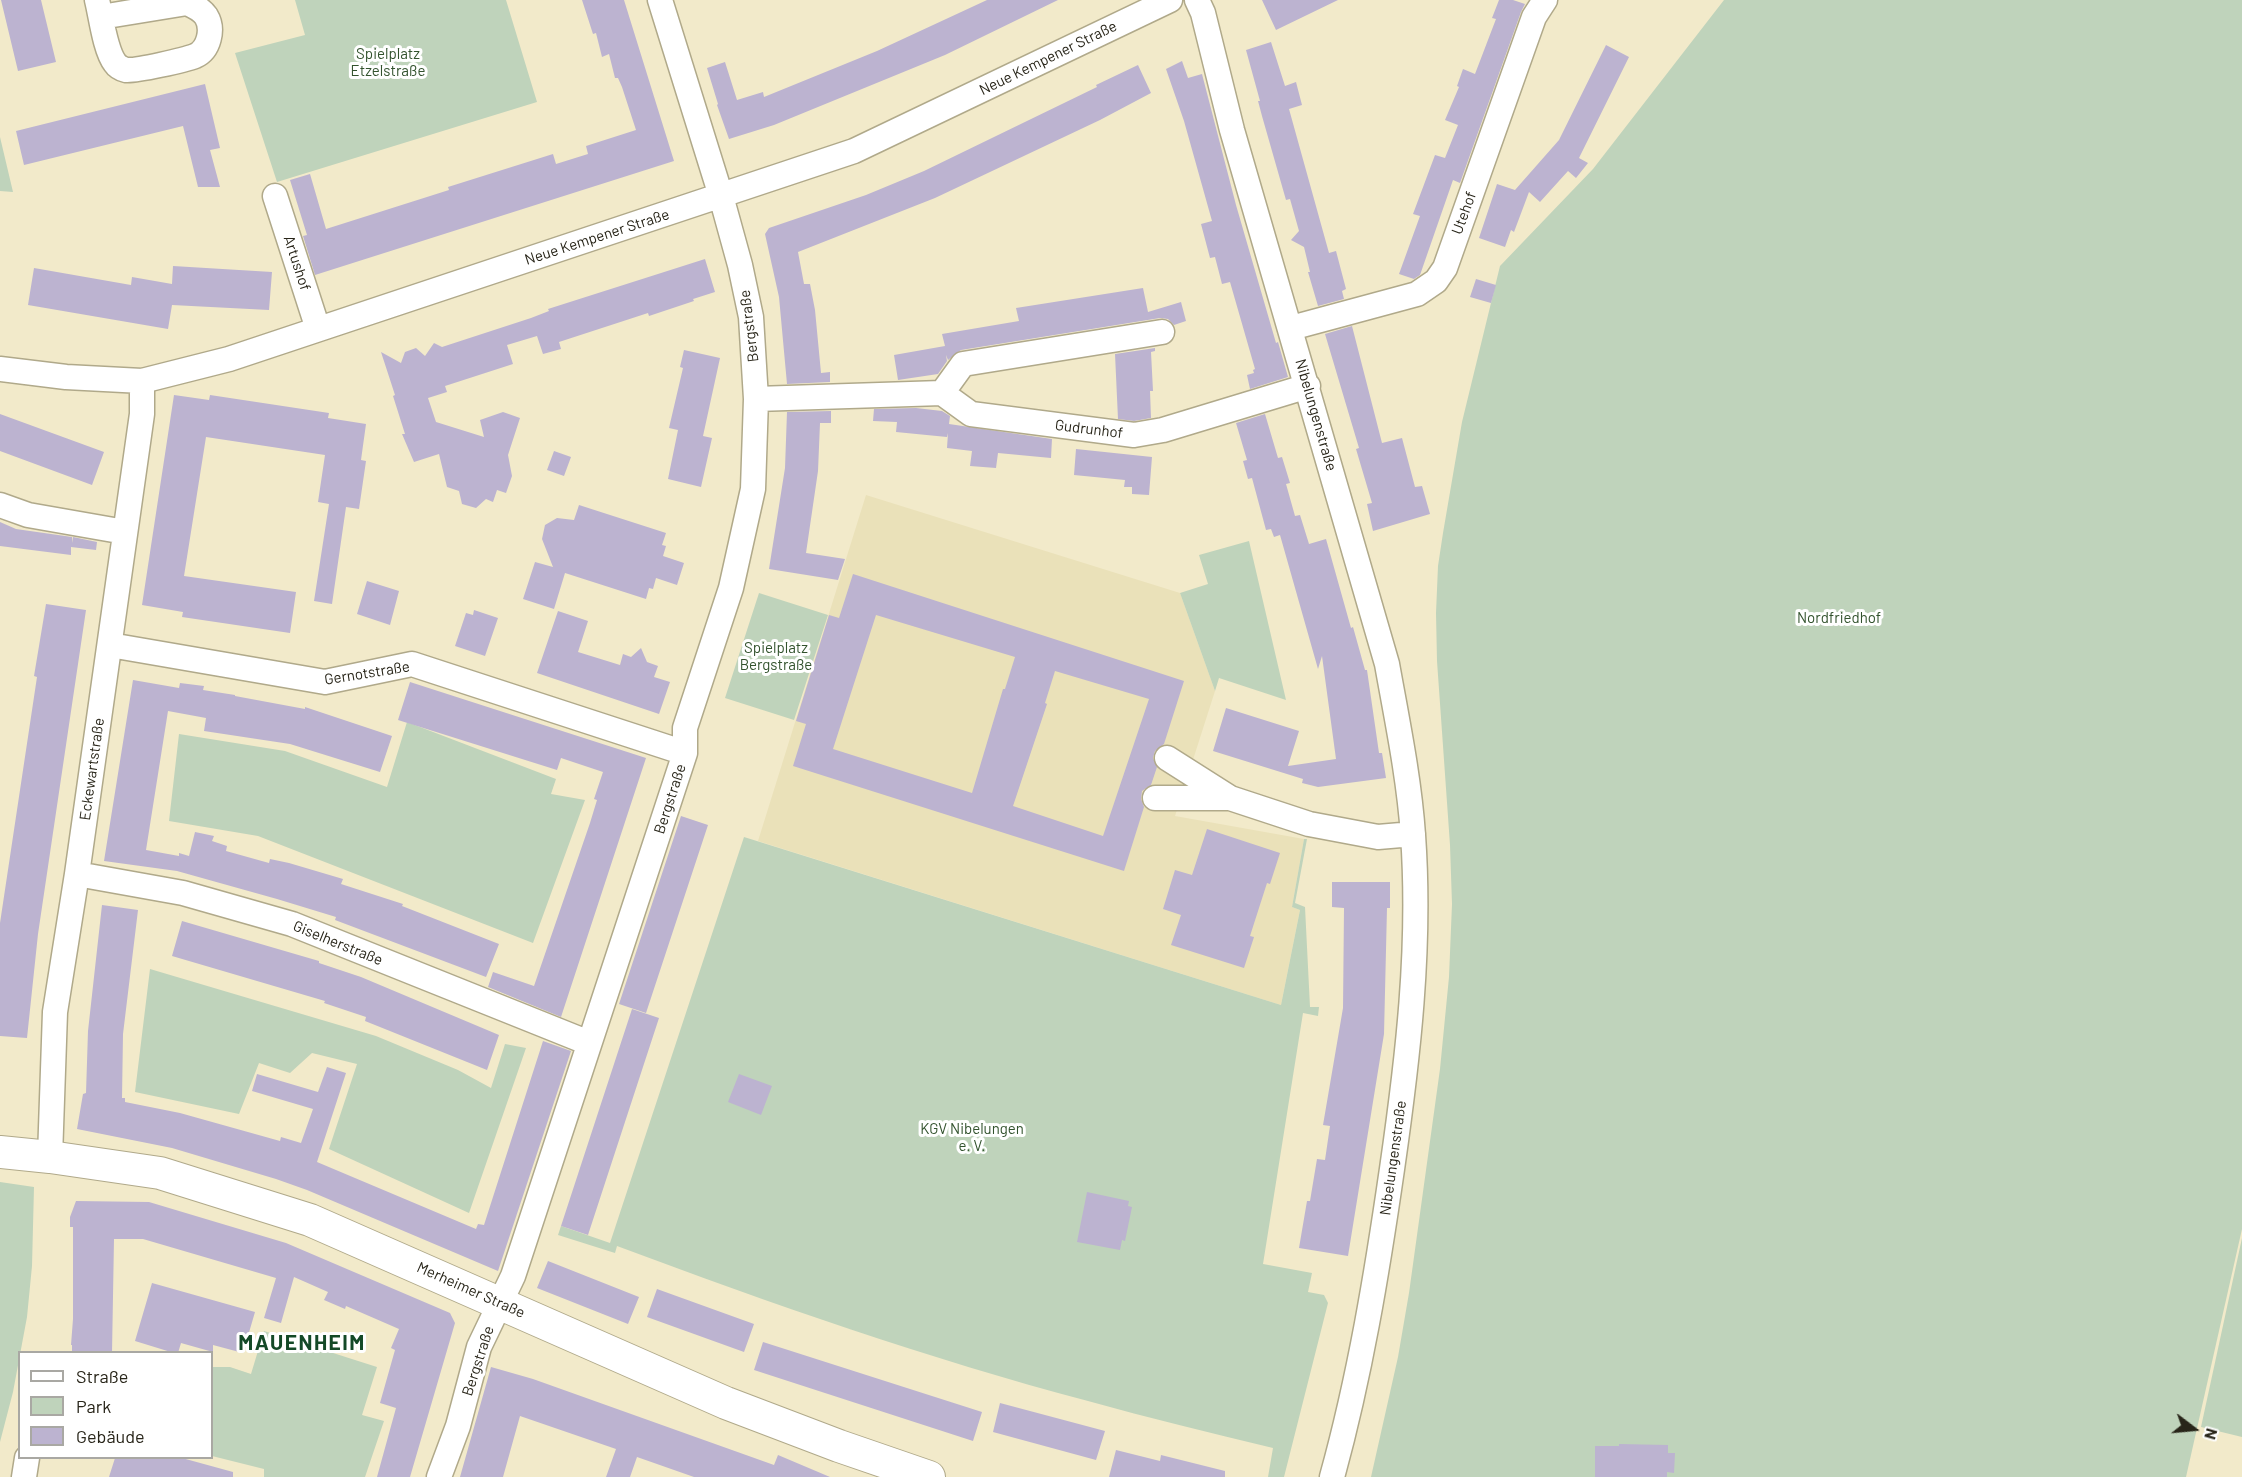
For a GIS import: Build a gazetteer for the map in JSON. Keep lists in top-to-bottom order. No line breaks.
{"streets":{"main road":["Merheimer Straße"],"street":["Neue Kempener Straße","Utehof","Artushof","Bergstraße","Nibelungenstraße","Gudrunhof","Gernotstraße","Eckewartstraße","Giselherstraße"]},"crossings":[["Neue Kempener Straße","Artushof"],["Neue Kempener Straße","Bergstraße"],["Neue Kempener Straße","Eckewartstraße"],["Utehof","Nibelungenstraße"],["Bergstraße","Gernotstraße"],["Bergstraße","Giselherstraße"],["Bergstraße","Merheimer Straße"],["Nibelungenstraße","Gudrunhof"],["Gernotstraße","Eckewartstraße"],["Eckewartstraße","Giselherstraße"],["Eckewartstraße","Merheimer Straße"]],"districts":["MAUENHEIM"],"parks":["Spielplatz Etzelstraße","Nordfriedhof","Spielplatz Bergstraße","KGV Nibelungen e. V."],"legend":["Straße","Park","Gebäude"],"north":"right"}
